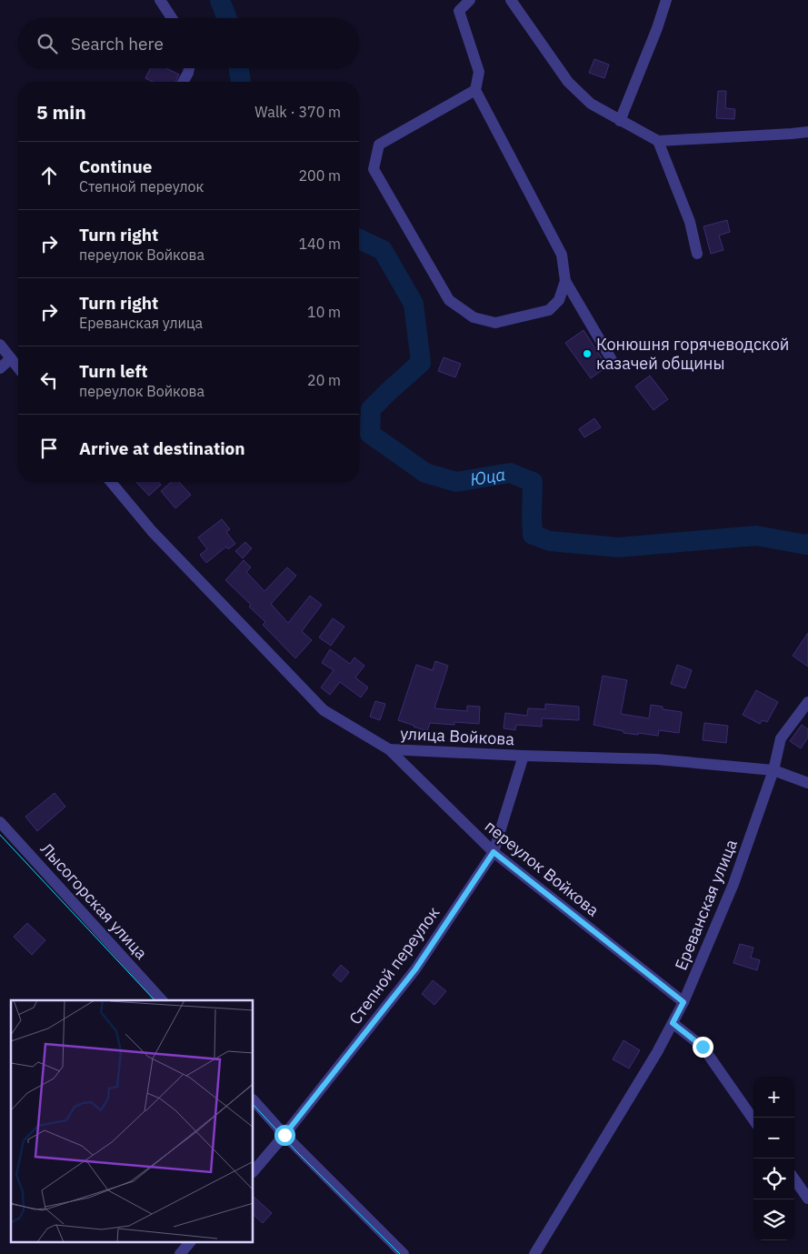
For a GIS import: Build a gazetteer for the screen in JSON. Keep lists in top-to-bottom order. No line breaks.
{"streets":{"street":["улица Войкова","переулок Войкова","Лысогорская улица","Ереванская улица","Степной переулок"]},"crossings":[["улица Войкова","переулок Войкова"],["улица Войкова","Ереванская улица"],["улица Войкова","Степной переулок"],["переулок Войкова","Ереванская улица"],["переулок Войкова","Степной переулок"]],"water":["Юца"],"places":["Конюшня горячеводской казачей общины"],"page":{"search":"Search here","heading":["5 min","Walk · 370 m"],"list":[["Continue","Степной переулок","200 m"],["Turn right","переулок Войкова","140 m"],["Turn right","Ереванская улица","10 m"],["Turn left","переулок Войкова","20 m"],"Arrive at destination"],"map_buttons":["+","−"]}}
